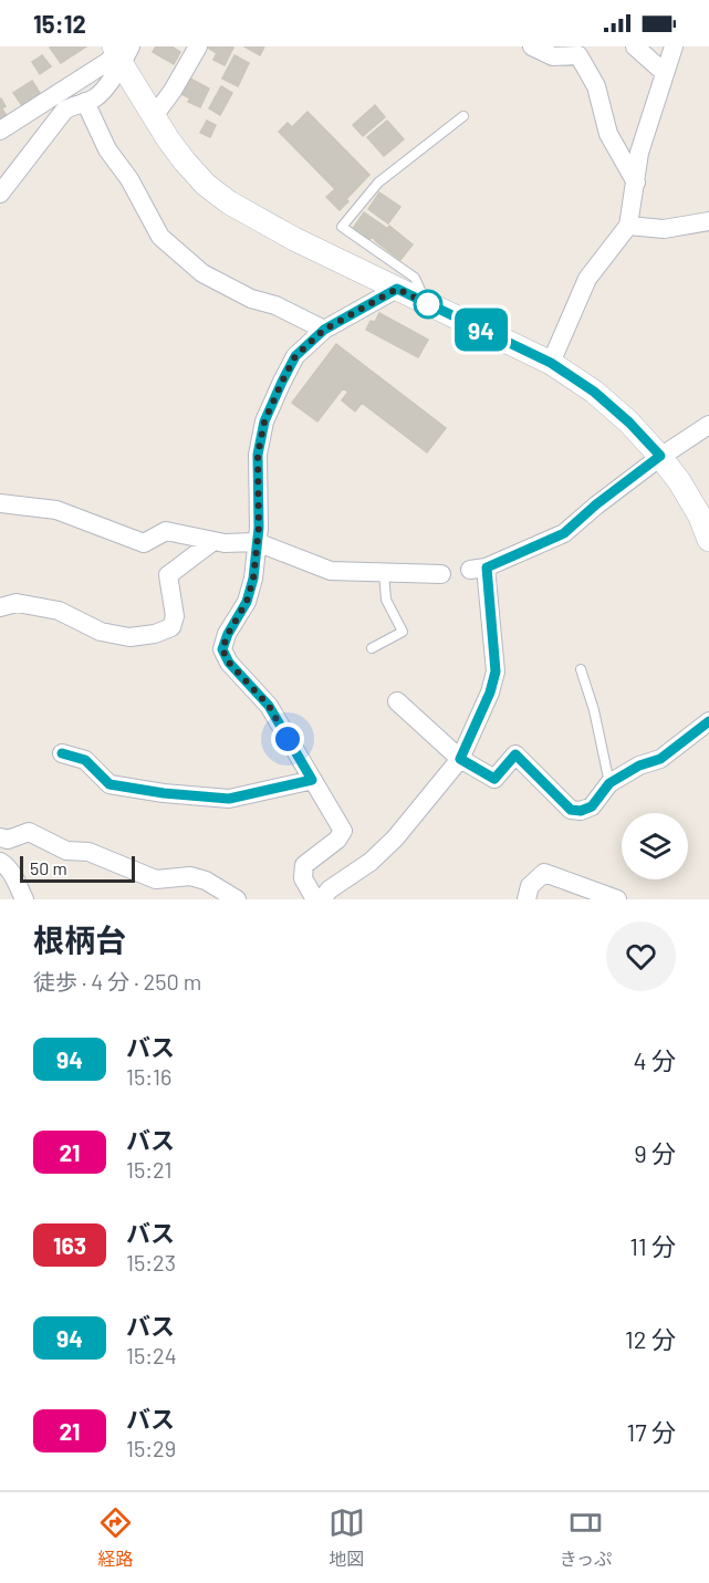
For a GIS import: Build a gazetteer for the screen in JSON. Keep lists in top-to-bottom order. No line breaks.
{"lines":["bus line 94"],"scale_bar":"50 m","page":{"status":"15:12","on_map":"94","scale":"50 m","heading":["根柄台","徒歩 · 4 分 · 250 m"],"list":[{"mark":"94","name":"バス","note":"15:16","value":"4 分"},{"mark":"21","name":"バス","note":"15:21","value":"9 分"},{"mark":"163","name":"バス","note":"15:23","value":"11 分"},{"mark":"94","name":"バス","note":"15:24","value":"12 分"},{"mark":"21","name":"バス","note":"15:29","value":"17 分"}],"tabs":["経路","地図","きっぷ"]}}
